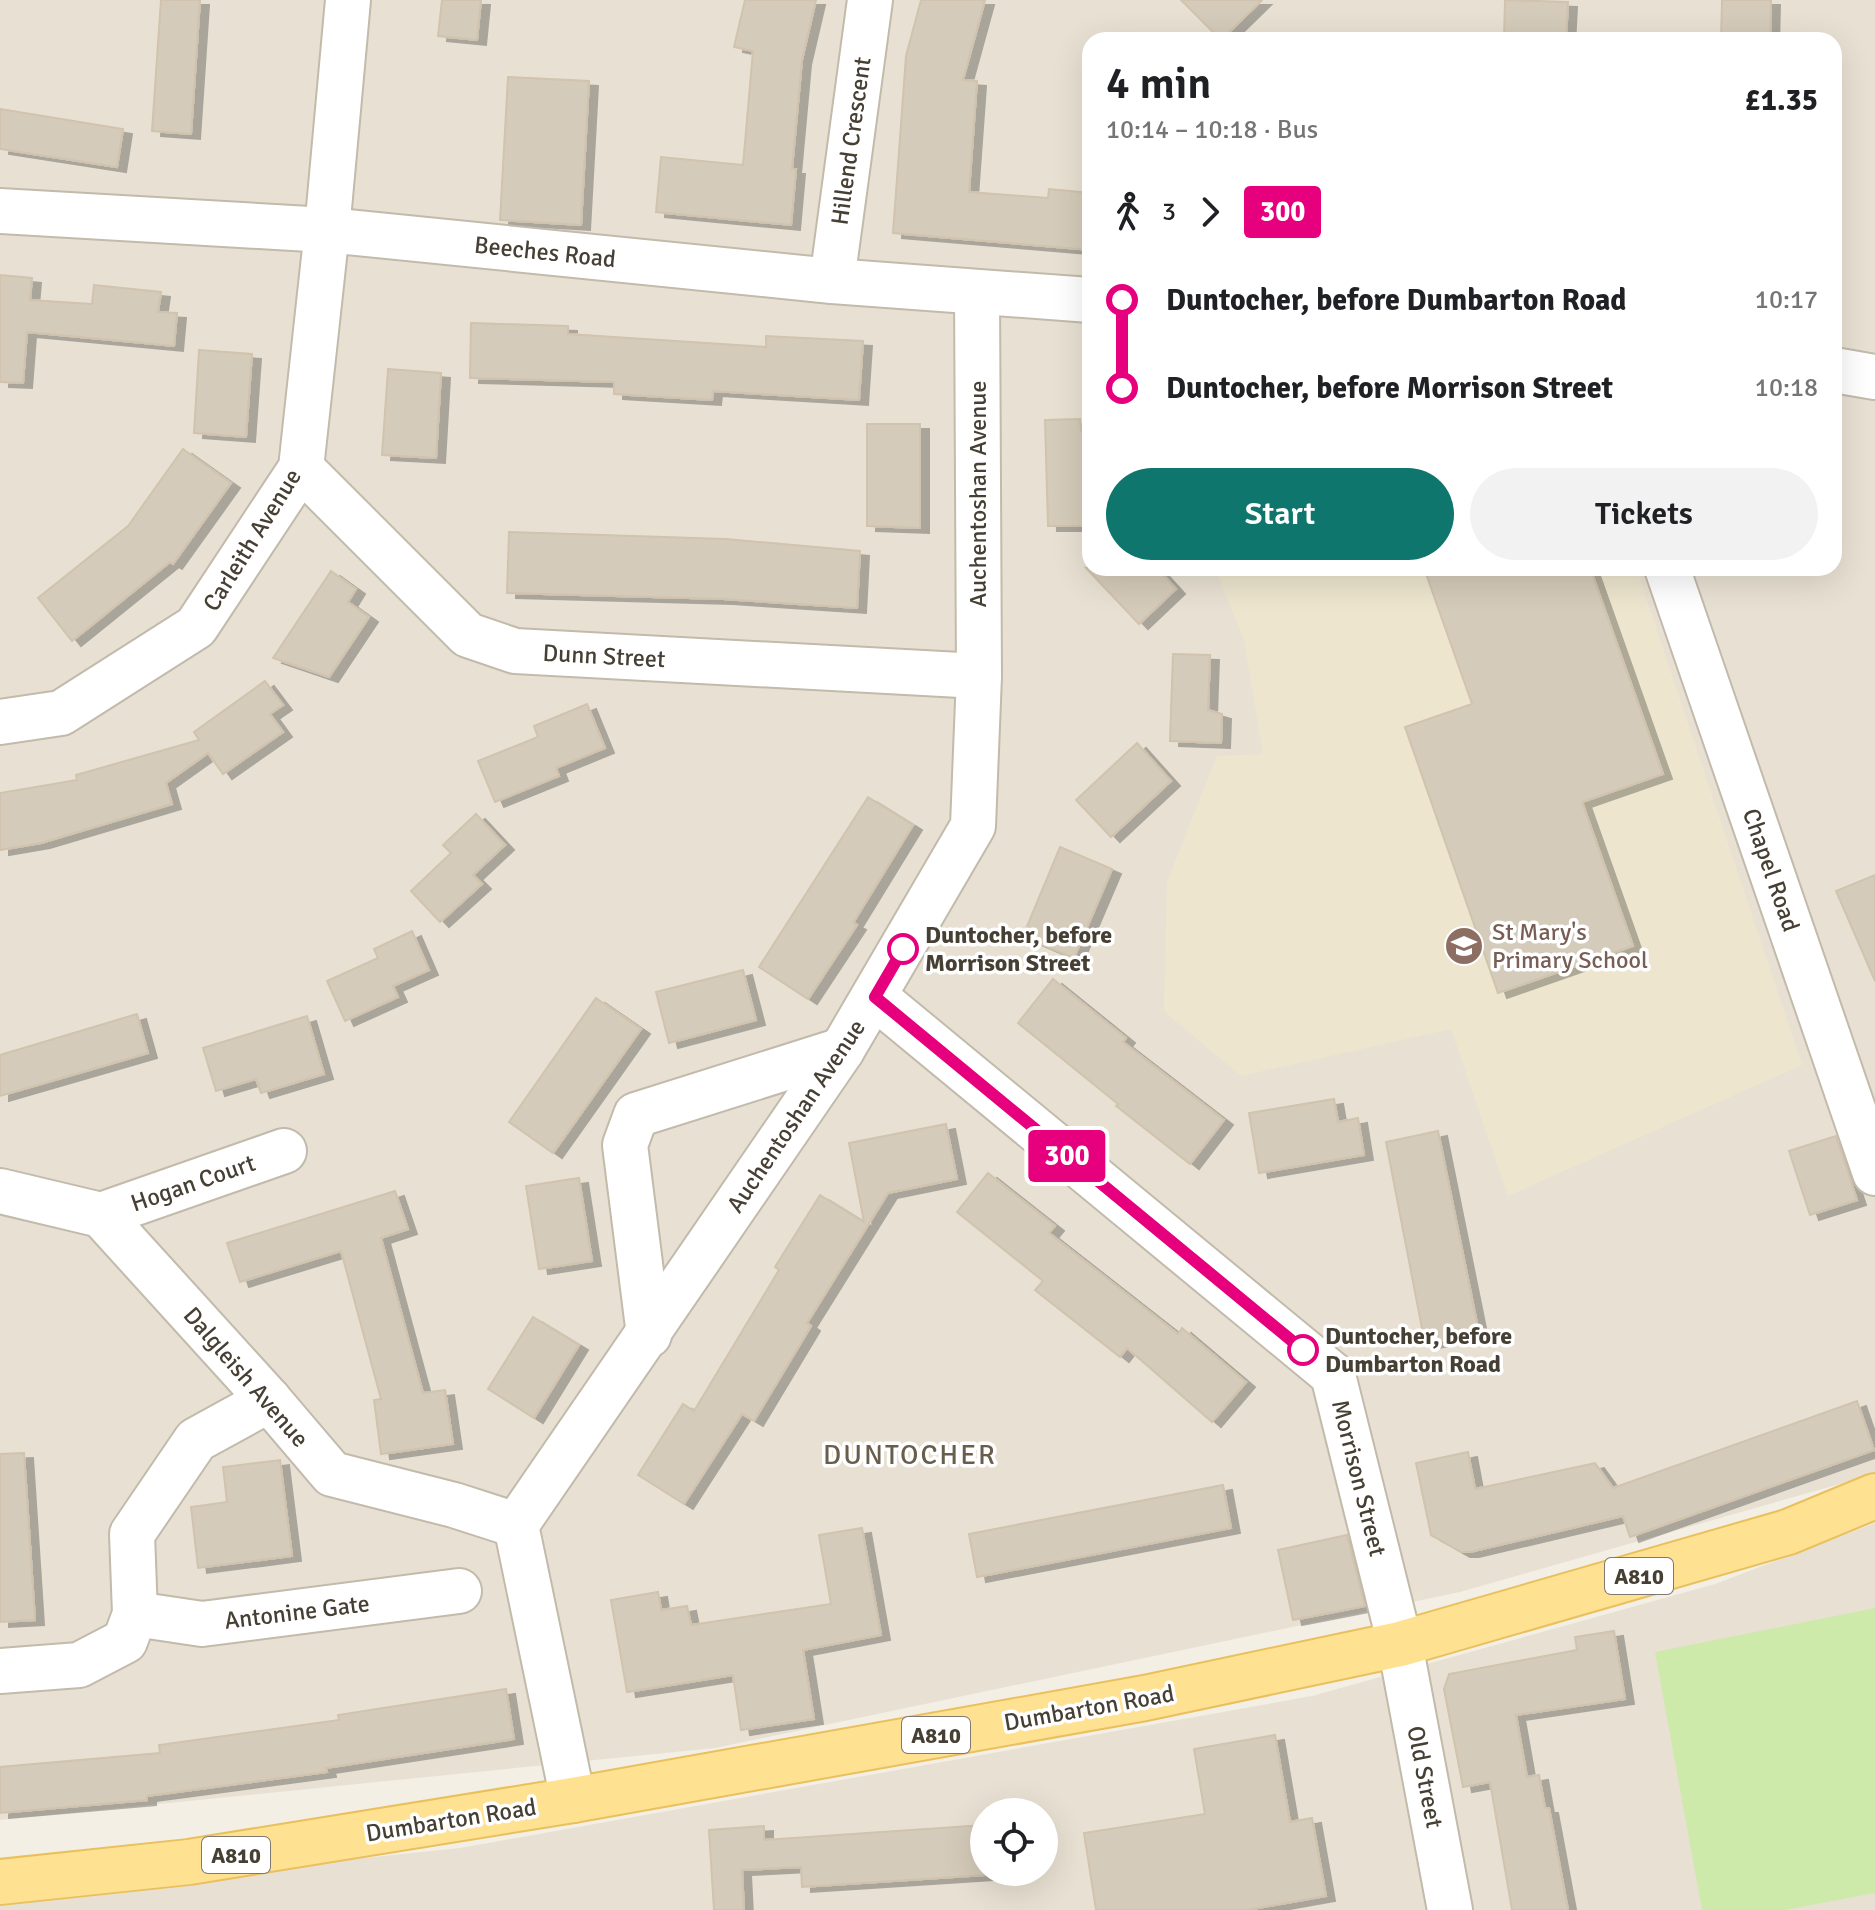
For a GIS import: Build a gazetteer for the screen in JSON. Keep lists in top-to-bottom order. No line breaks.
{"streets":{"main road":["A810","Dumbarton Road"],"street":["Hillend Crescent","Beeches Road","Auchentoshan Avenue","Carleith Avenue","Dunn Street","Chapel Road","Hogan Court","Dalgleish Avenue","Morrison Street","Antonine Gate","Old Street"]},"crossings":[["Hillend Crescent","Beeches Road"],["Beeches Road","Auchentoshan Avenue"],["Beeches Road","Carleith Avenue"],["Auchentoshan Avenue","Dunn Street"],["Auchentoshan Avenue","Dalgleish Avenue"],["Auchentoshan Avenue","Morrison Street"],["Carleith Avenue","Dunn Street"],["Hogan Court","Dalgleish Avenue"],["Morrison Street","Dumbarton Road"],["Morrison Street","Old Street"],["Dumbarton Road","Old Street"]],"districts":["DUNTOCHER"],"places":{"school or university":["St Mary's Primary School"],"other":["Duntocher, before Morrison Street","Duntocher, before Dumbarton Road"]},"lines":["bus line 300"],"page":{"on_map":"300","heading":["4 min","10:14 – 10:18 · Bus","£1.35"],"legs":["3","300"],"list":[{"name":"Duntocher, before Dumbarton Road","value":"10:17"},{"name":"Duntocher, before Morrison Street","value":"10:18"}],"buttons":["Start","Tickets"]}}
